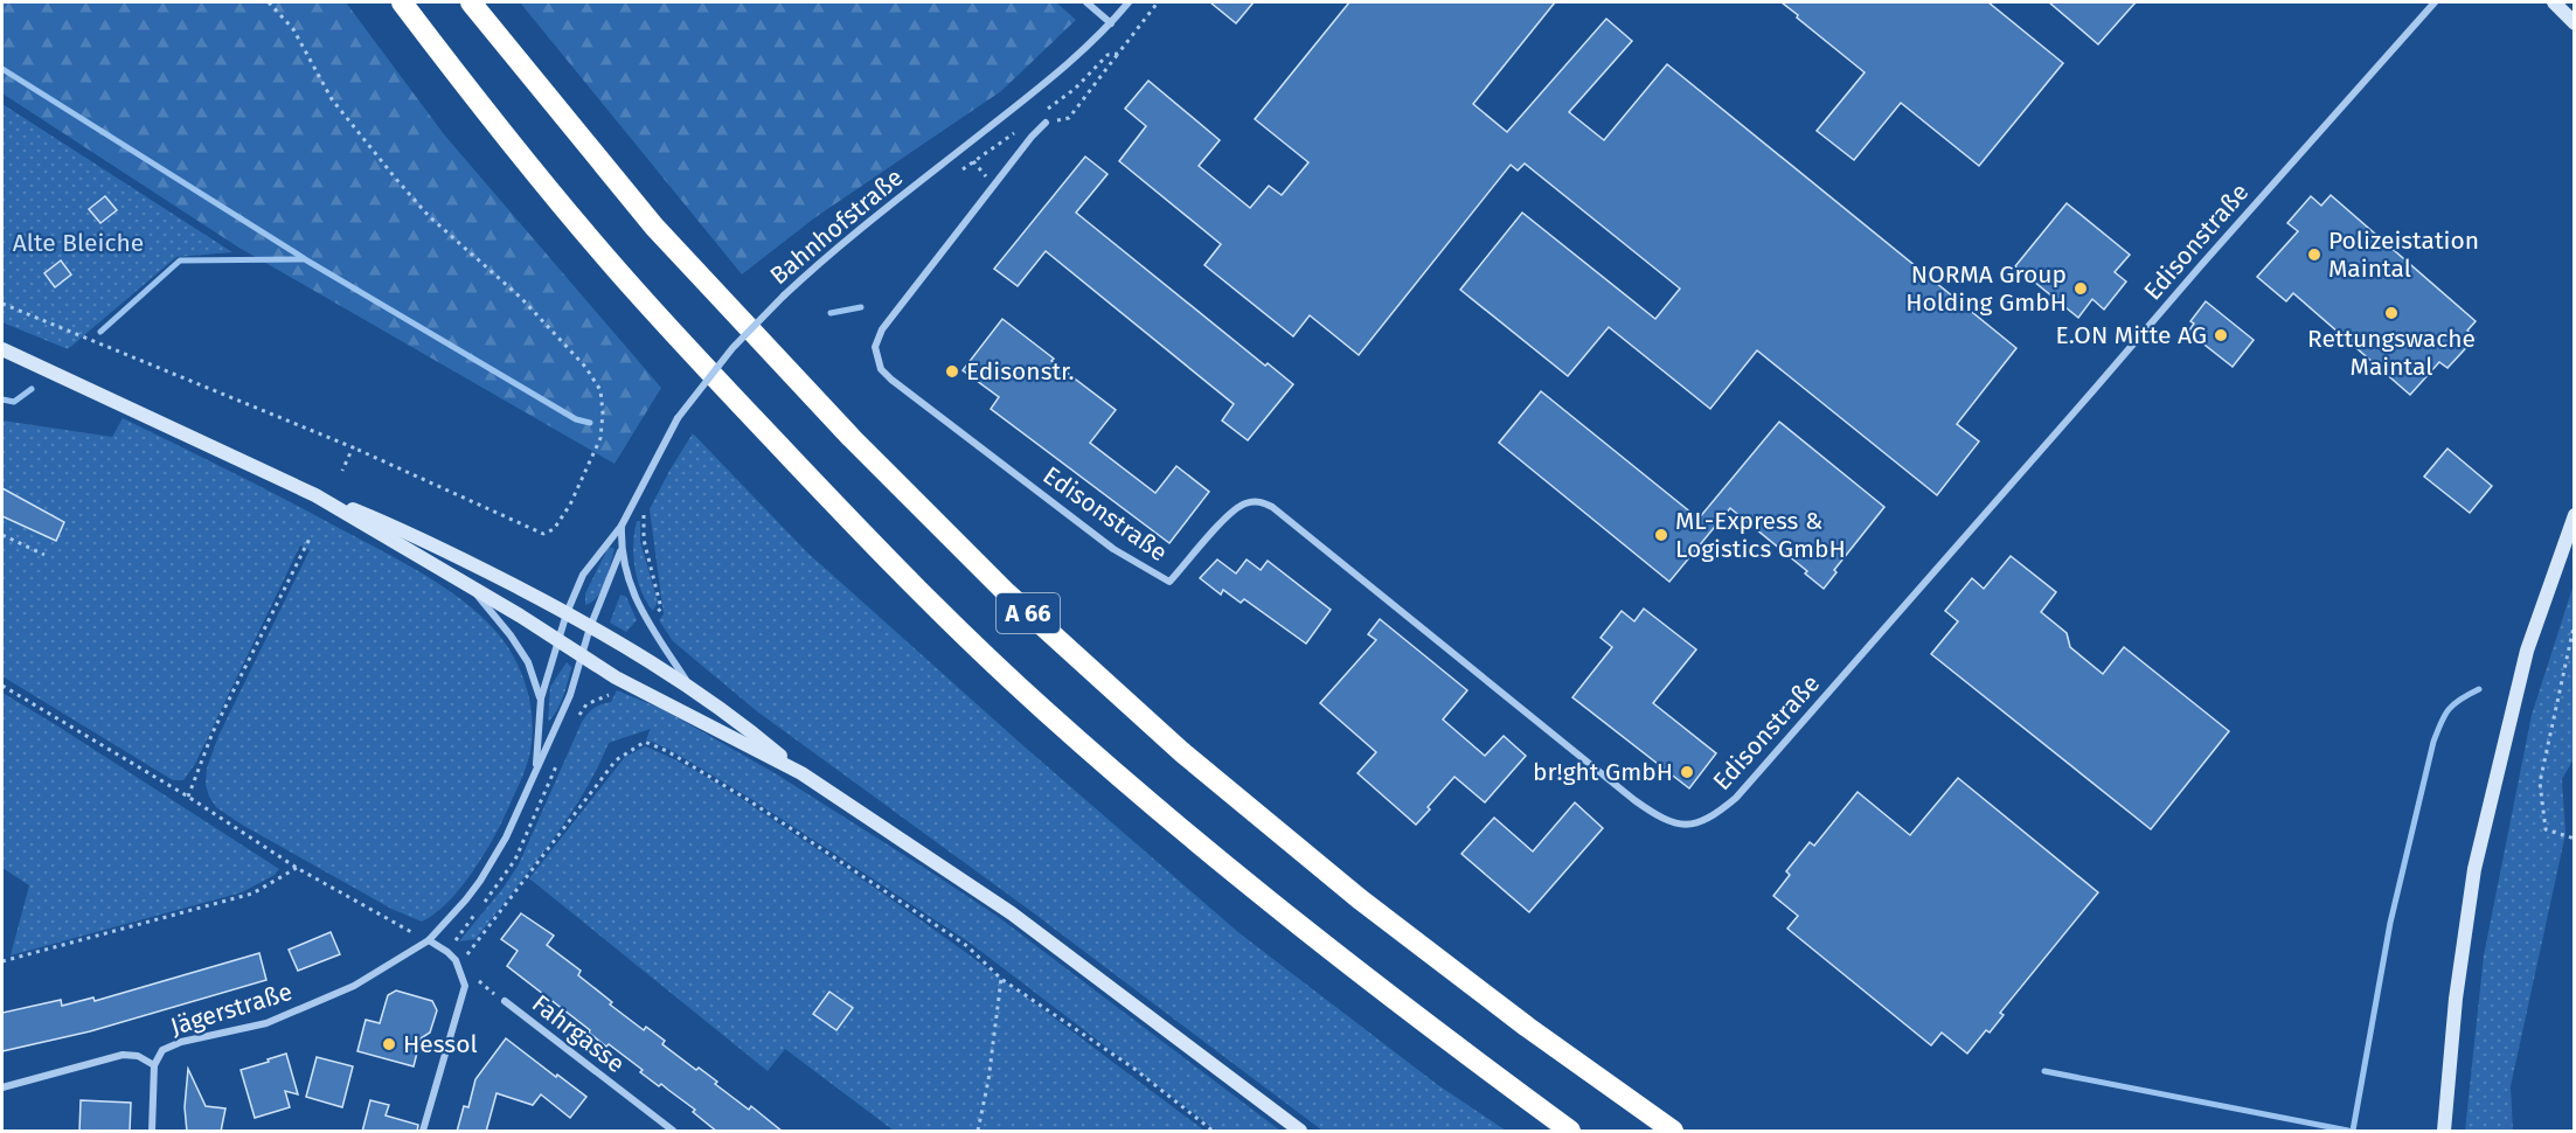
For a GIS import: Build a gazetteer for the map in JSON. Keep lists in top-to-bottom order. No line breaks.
{"streets":{"highway":["A 66"],"street":["Bahnhofstraße","Edisonstraße","Jägerstraße","Fahrgasse"]},"crossings":[["Bahnhofstraße","Jägerstraße"]],"parks":["Alte Bleiche"],"places":["Polizeistation Maintal","NORMA Group Holding GmbH","Rettungswache Maintal","E.ON Mitte AG","Edisonstr.","ML-Express & Logistics GmbH","br!ght GmbH","Hessol"]}
